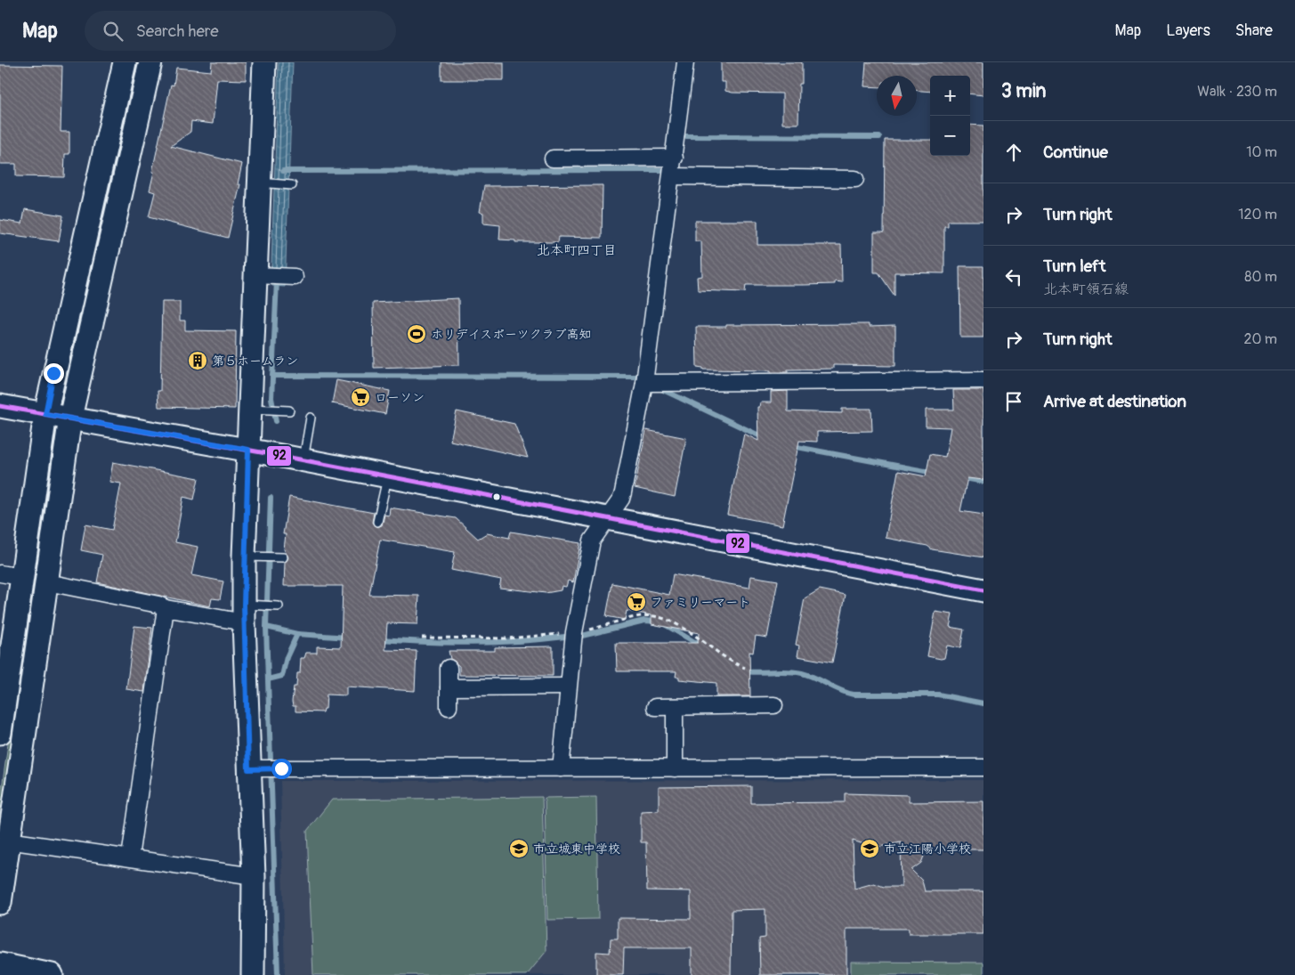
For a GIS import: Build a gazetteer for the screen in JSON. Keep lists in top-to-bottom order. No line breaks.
{"districts":["北本町四丁目"],"places":{"sports":["ホリデイスポーツクラブ高知"],"building":["第５ホームラン"],"supermarket":["ローソン","ファミリーマート"],"school or university":["市立城東中学校","市立江陽小学校"]},"lines":["transit line 92"],"north":"bottom","page":{"header":"Map","search":"Search here","nav":["Map","Layers","Share"],"heading":["3 min","Walk · 230 m"],"map_buttons":["+","−"],"list":[["Continue","10 m"],["Turn right","120 m"],["Turn left","北本町領石線","80 m"],["Turn right","20 m"],"Arrive at destination"]}}
